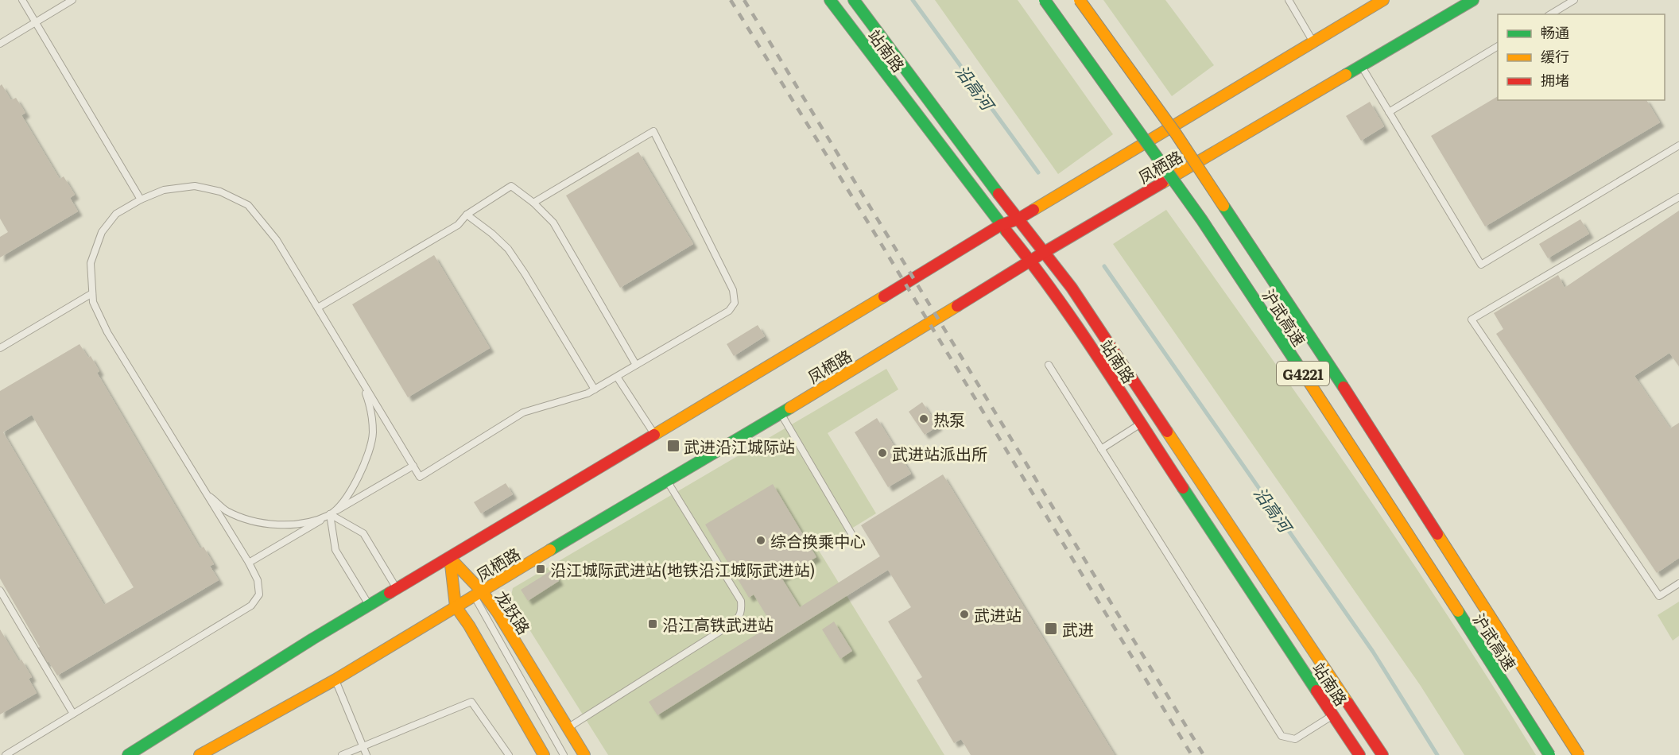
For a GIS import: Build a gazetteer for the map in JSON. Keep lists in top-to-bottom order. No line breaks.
{"streets":{"main road":["站南路","凤栖路","沪武高速","G4221","龙跃路"]},"crossings":[["站南路","凤栖路"],["凤栖路","龙跃路"]],"water":["沿高河"],"places":{"other":["热泵","武进站派出所","综合换乘中心","武进站"],"transit":["武进沿江城际站","沿江城际武进站(地铁沿江城际武进站)","沿江高铁武进站","武进"]},"legend":["畅通","缓行","拥堵"]}
